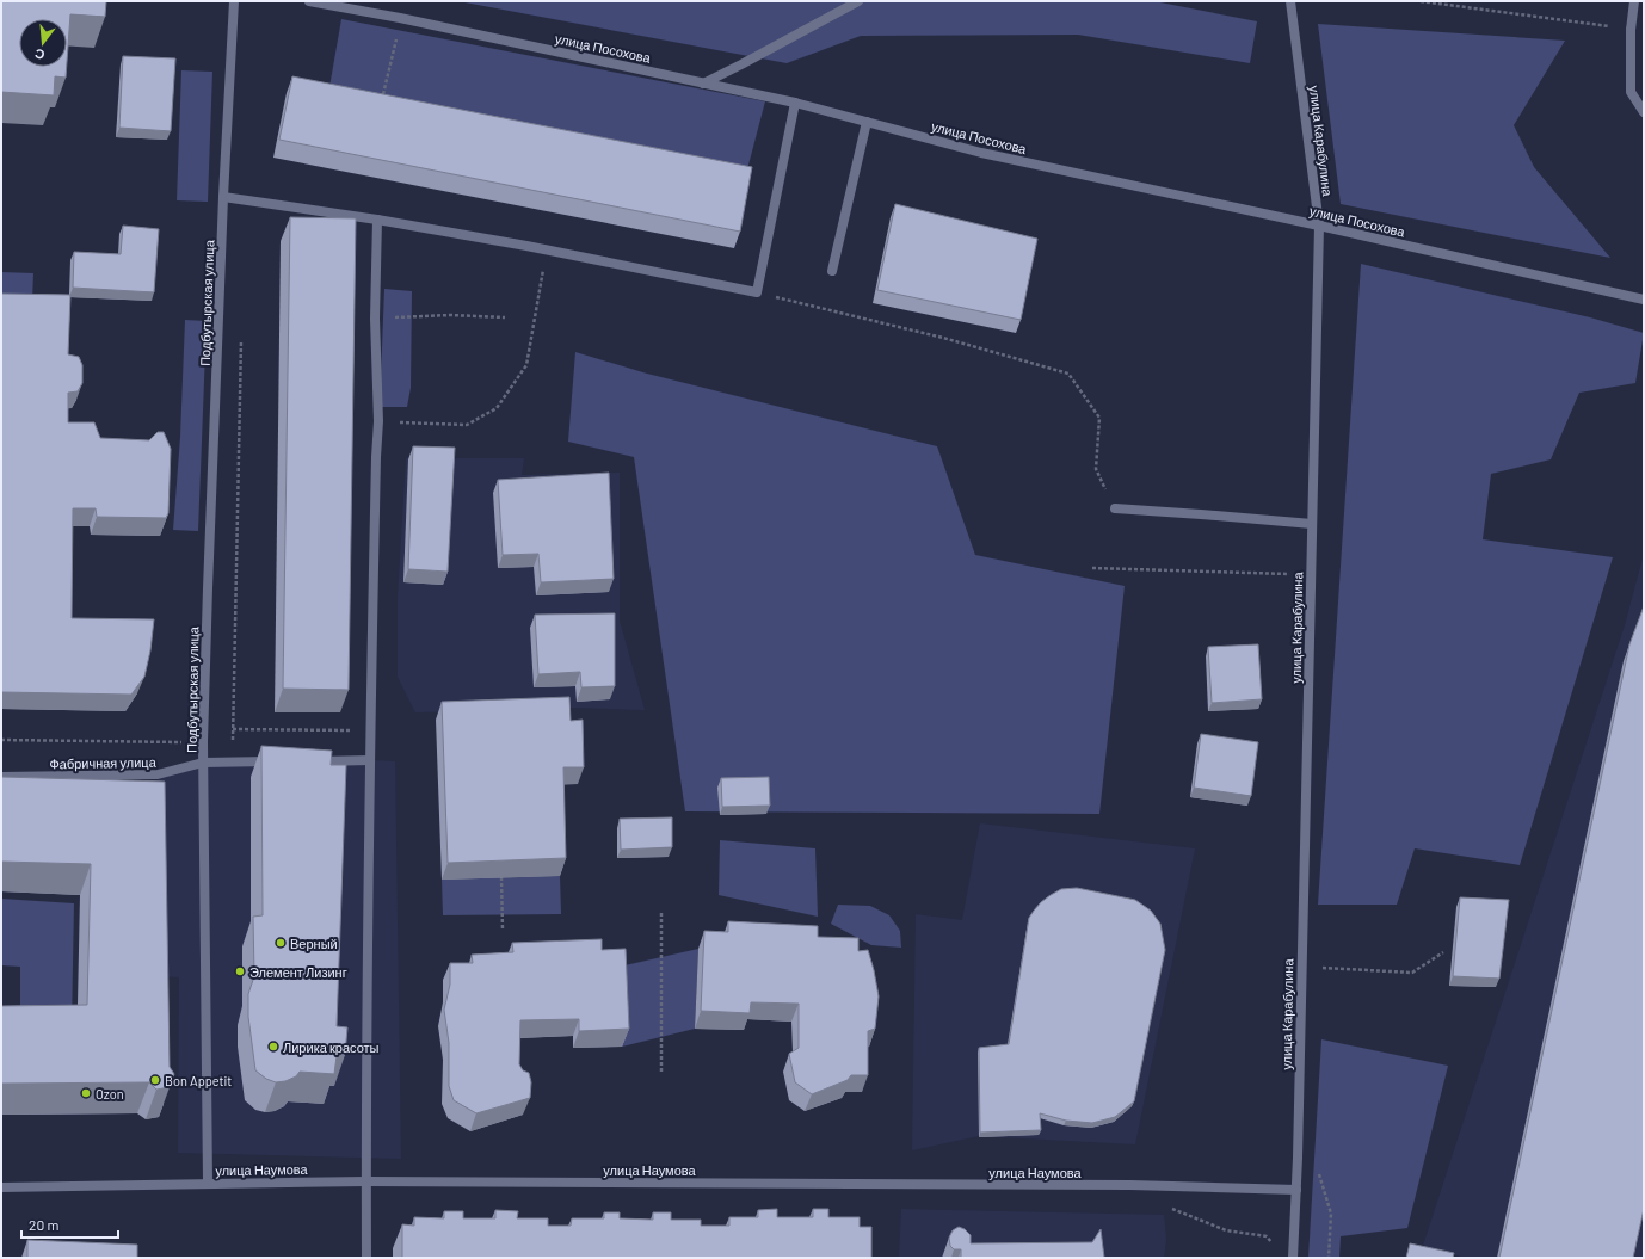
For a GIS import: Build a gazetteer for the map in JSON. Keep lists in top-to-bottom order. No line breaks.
{"streets":{"street":["улица Посохова","улица Карабулина","Подбутырская улица","Фабричная улица","улица Наумова"]},"crossings":[["улица Посохова","улица Карабулина"],["улица Карабулина","улица Наумова"],["Подбутырская улица","Фабричная улица"],["Подбутырская улица","улица Наумова"]],"places":["Верный","Элемент Лизинг","Лирика красоты","Bon Appetit","Ozon"],"scale_bar":"20 m","north":"bottom"}
